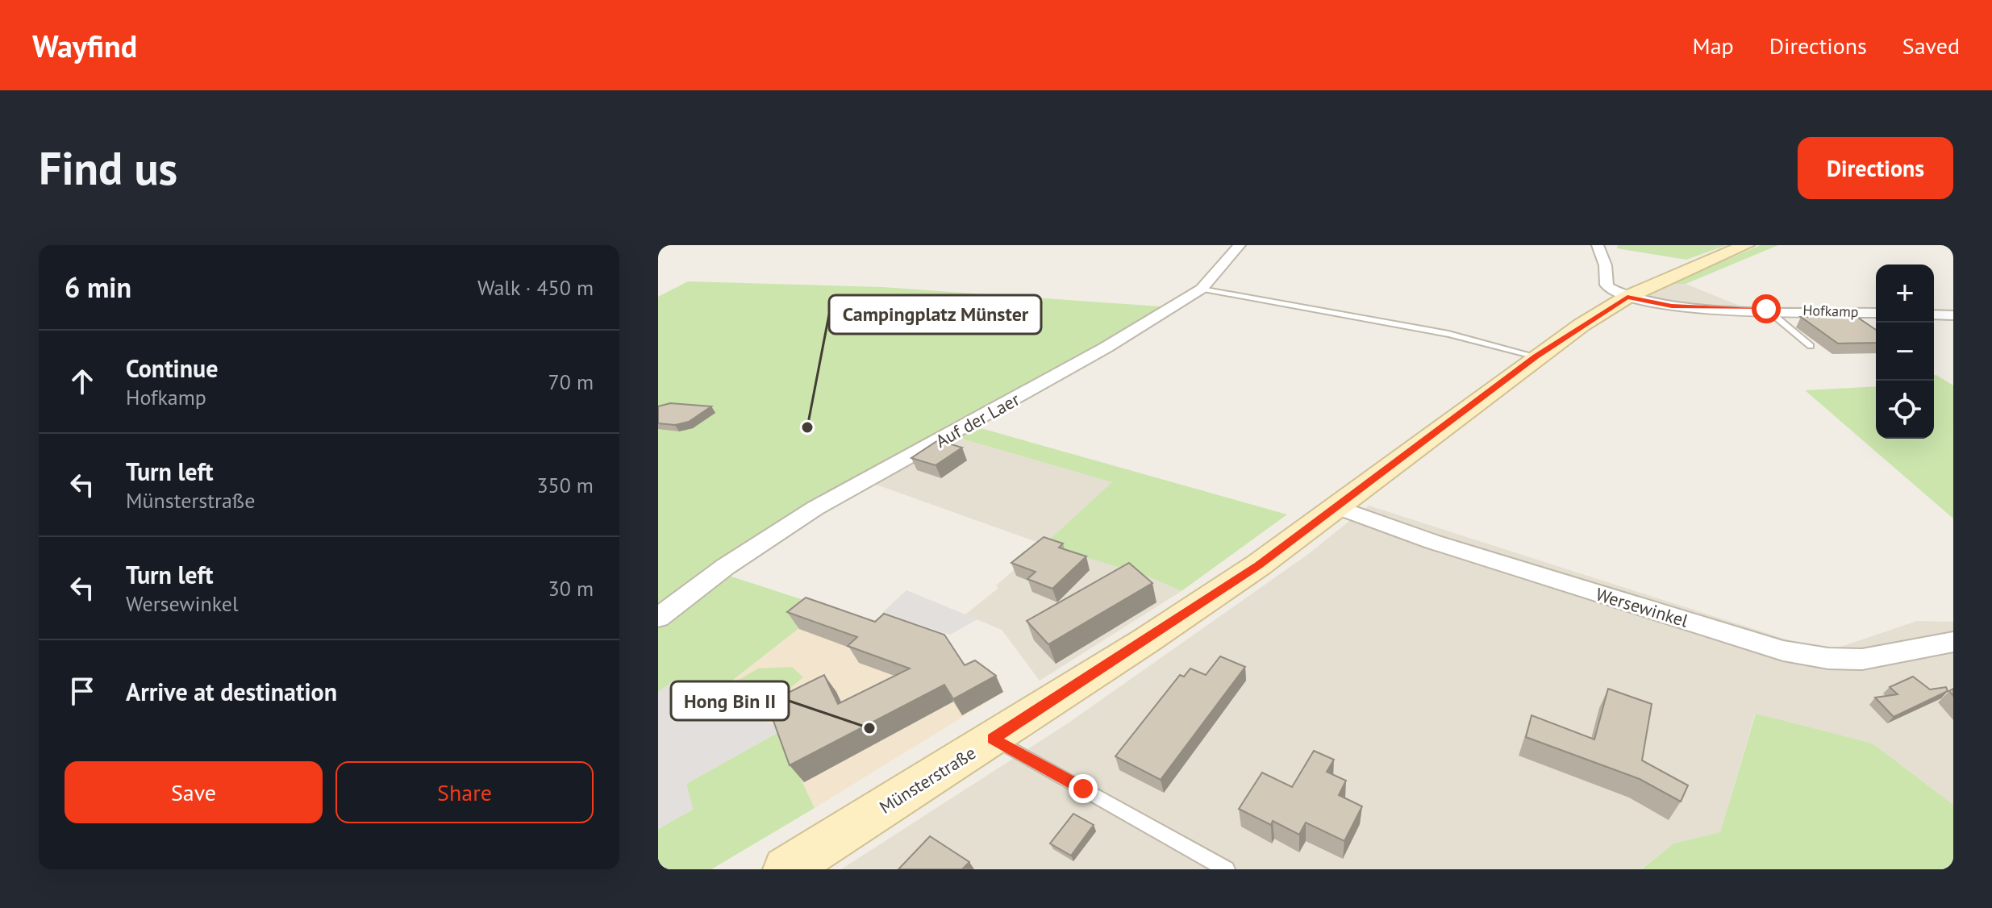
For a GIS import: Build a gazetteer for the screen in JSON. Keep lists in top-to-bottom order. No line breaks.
{"streets":{"main road":["Münsterstraße"],"street":["Hofkamp","Auf der Laer","Wersewinkel"]},"crossings":[["Hofkamp","Münsterstraße"],["Wersewinkel","Münsterstraße"]],"places":["Campingplatz Münster","Hong Bin II"],"page":{"header":"Wayfind","nav":["Map","Directions","Saved"],"buttons":["Directions",["Save","Share"]],"title":"Find us","heading":["6 min","Walk · 450 m"],"map_buttons":["+","−"],"list":[["Continue","Hofkamp","70 m"],["Turn left","Münsterstraße","350 m"],["Turn left","Wersewinkel","30 m"],"Arrive at destination"]}}
